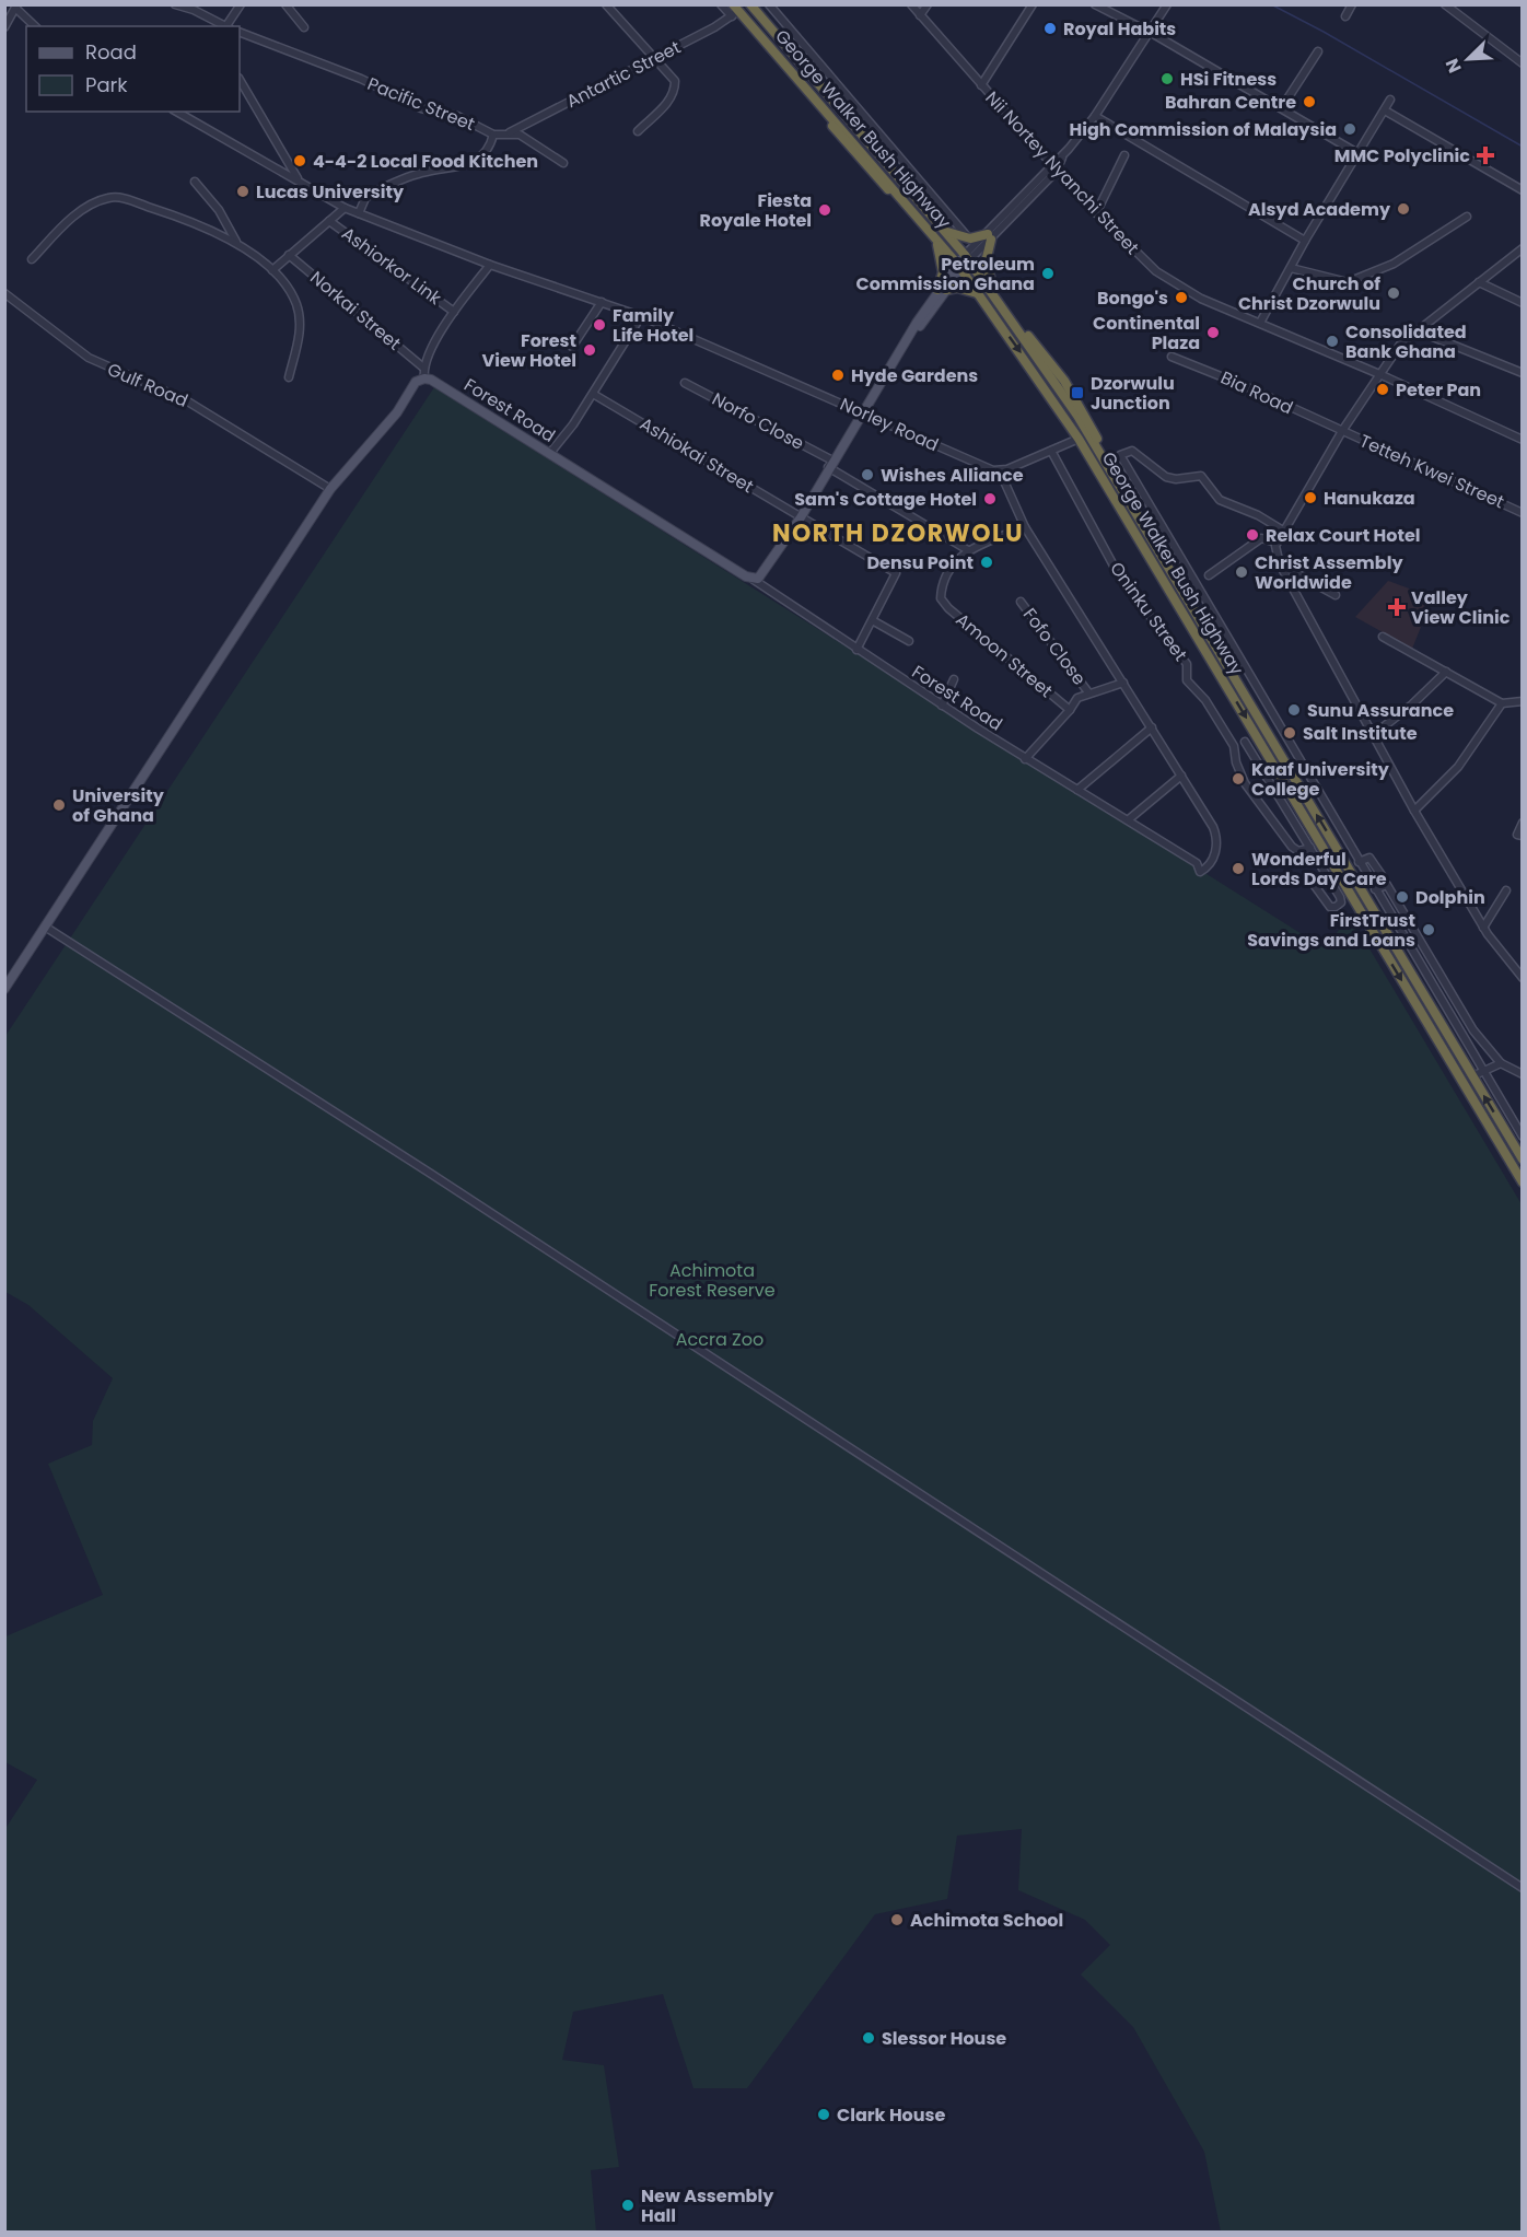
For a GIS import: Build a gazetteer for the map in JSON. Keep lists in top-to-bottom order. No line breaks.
{"streets":{"highway":["George Walker Bush Highway"],"main road":["Forest Road"],"street":["Antartic Street","Pacific Street","Nii Nortey Nyanchi Street","Ashiorkor Link","Norkai Street","Gulf Road","Bia Road","Norfo Close","Norley Road","Ashiokai Street","Tetteh Kwei Street","Oninku Street","Fofo Close","Amoon Street"]},"crossings":[["Antartic Street","Pacific Street"],["Antartic Street","George Walker Bush Highway"],["Bia Road","Tetteh Kwei Street"],["Norfo Close","Amoon Street"]],"districts":["NORTH DZORWOLU"],"parks":["Achimota Forest Reserve","Accra Zoo"],"places":{"other":["Royal Habits","HSi Fitness","Bahran Centre","High Commission of Malaysia","4-4-2 Local Food Kitchen","Lucas University","Alsyd Academy","Fiesta Royale Hotel","Petroleum Commission Ghana","Church of Christ Dzorwulu","Bongo's","Family Life Hotel","Continental Plaza","Consolidated Bank Ghana","Forest View Hotel","Hyde Gardens","Peter Pan","Wishes Alliance","Hanukaza","Sam's Cottage Hotel","Relax Court Hotel","Densu Point","Christ Assembly Worldwide","Sunu Assurance","Salt Institute","Kaaf University College","University of Ghana","Wonderful Lords Day Care","Dolphin","FirstTrust Savings and Loans","Achimota School","Slessor House","Clark House","New Assembly Hall"],"health":["MMC Polyclinic","Valley View Clinic"],"transit":["Dzorwulu Junction"]},"legend":["Road","Park"],"north":"bottom left"}
